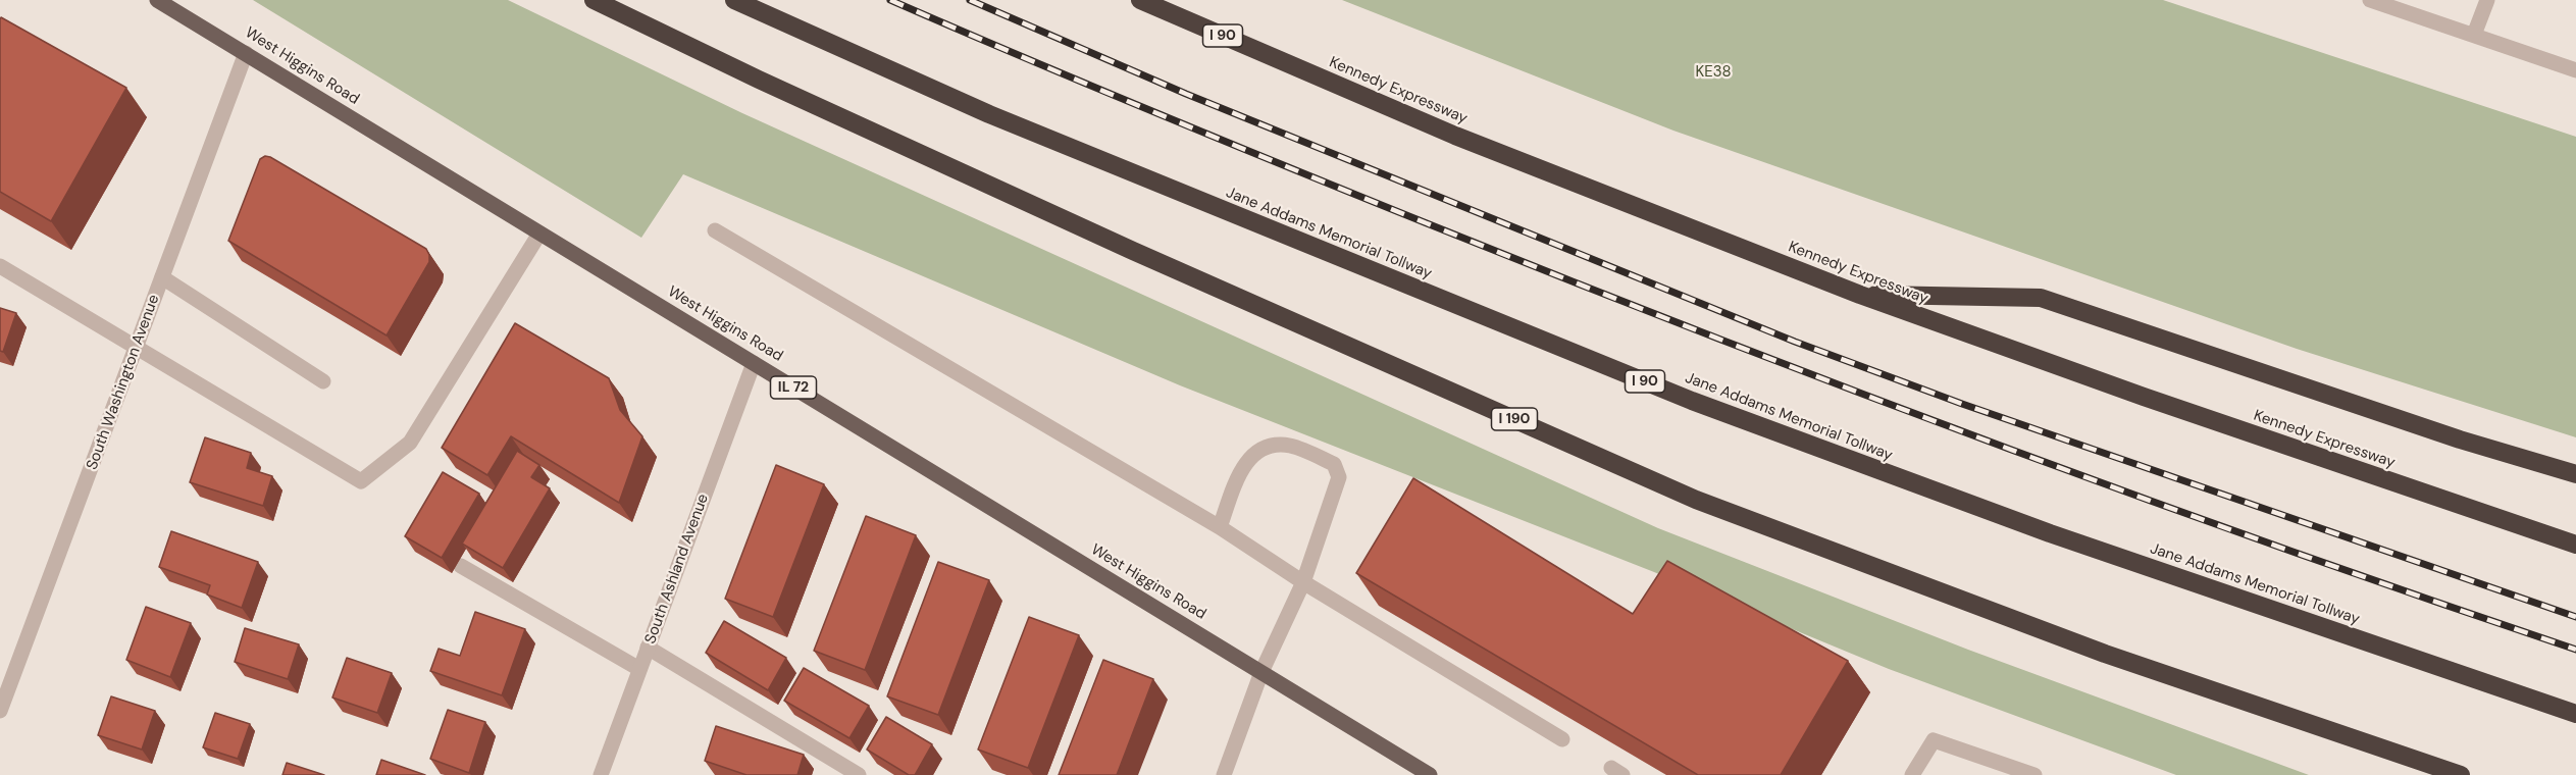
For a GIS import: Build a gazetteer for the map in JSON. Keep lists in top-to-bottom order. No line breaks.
{"streets":{"highway":["I 90","Kennedy Expressway","Jane Addams Memorial Tollway","I 190"],"main road":["West Higgins Road","IL 72"],"street":["South Washington Avenue","South Ashland Avenue"]},"crossings":[["West Higgins Road","South Washington Avenue"],["West Higgins Road","South Ashland Avenue"]],"parks":["KE38"]}
